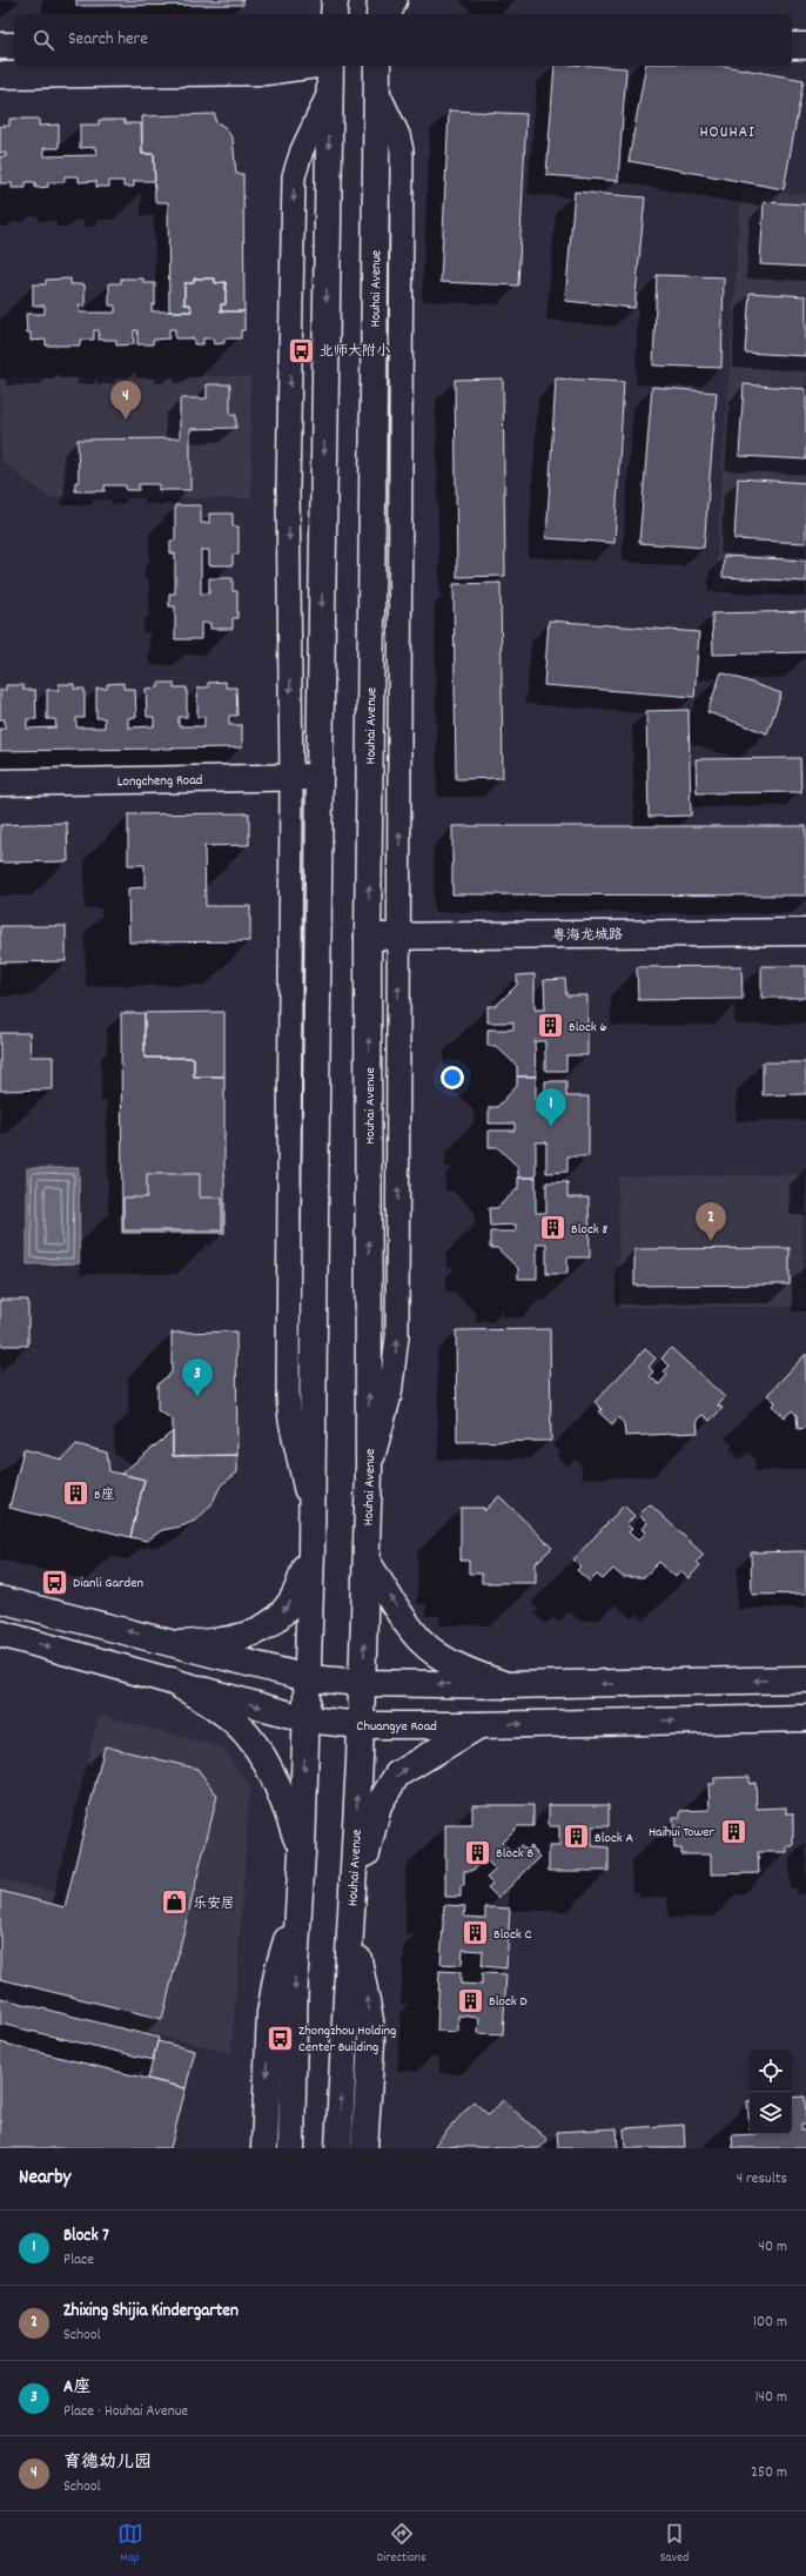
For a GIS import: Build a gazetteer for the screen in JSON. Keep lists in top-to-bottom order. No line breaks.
{"streets":{"main road":["Houhai Avenue","Longcheng Road","粤海龙城路","Chuangye Road"]},"crossings":[["Houhai Avenue","粤海龙城路"],["Houhai Avenue","Chuangye Road"]],"districts":["HOUHAI"],"places":{"bus stop":["北师大附小","Dianli Garden","Zhongzhou Holding Center Building"],"building":["Block 6","Block 8","B座","Haihui Tower","Block A","Block B","Block C","Block D"],"shop":["乐安居"]},"page":{"search":"Search here","pins":["4","1","2","3"],"heading":["Nearby","4 results"],"list":[{"mark":"1","name":"Block 7","note":"Place","value":"40 m"},{"mark":"2","name":"Zhixing Shijia Kindergarten","note":"School","value":"100 m"},{"mark":"3","name":"A座","note":"Place · Houhai Avenue","value":"140 m"},{"mark":"4","name":"育德幼儿园","note":"School","value":"250 m"}],"nav":["Map","Directions","Saved"]}}
